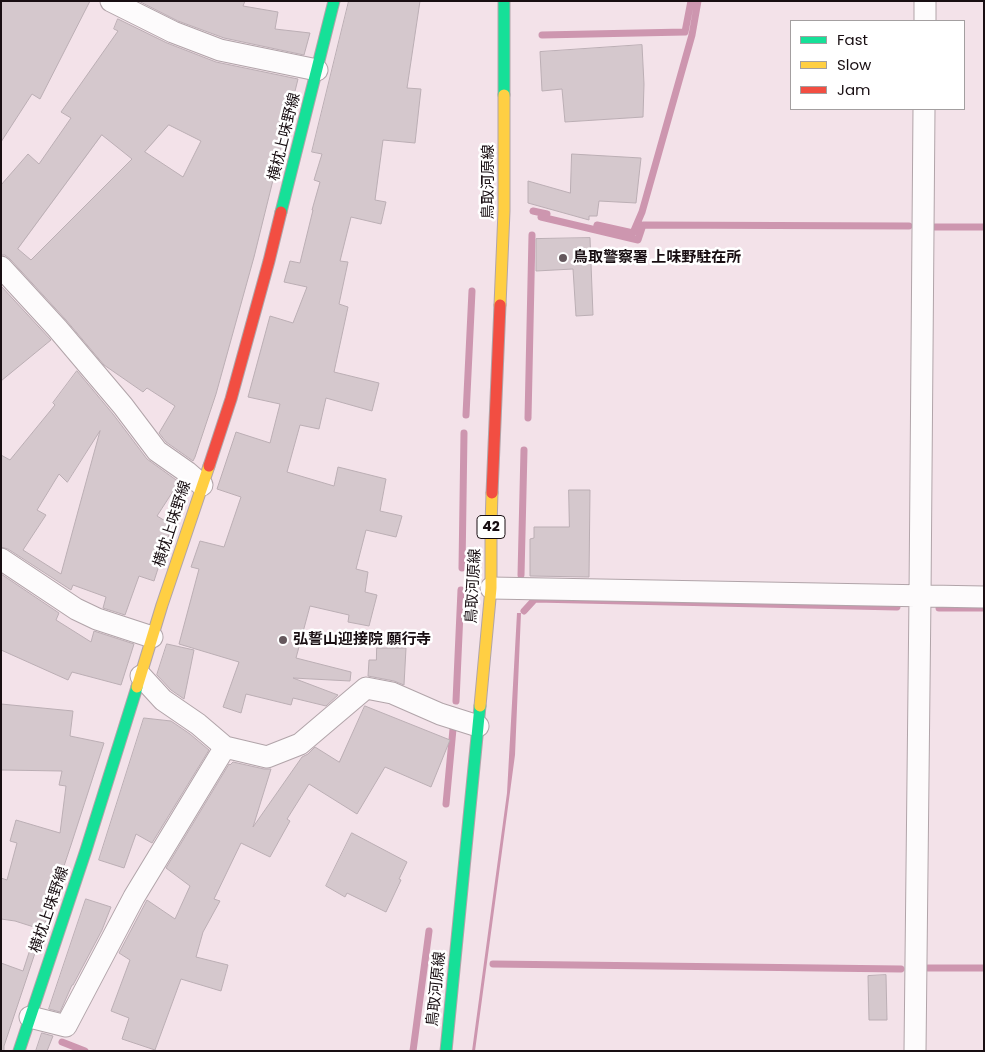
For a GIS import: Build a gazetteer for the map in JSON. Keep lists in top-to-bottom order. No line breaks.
{"streets":{"street":["横枕上味野線","鳥取河原線","42"]},"places":["鳥取警察署 上味野駐在所","弘誓山迎接院 願行寺"],"legend":["Fast","Slow","Jam"]}
